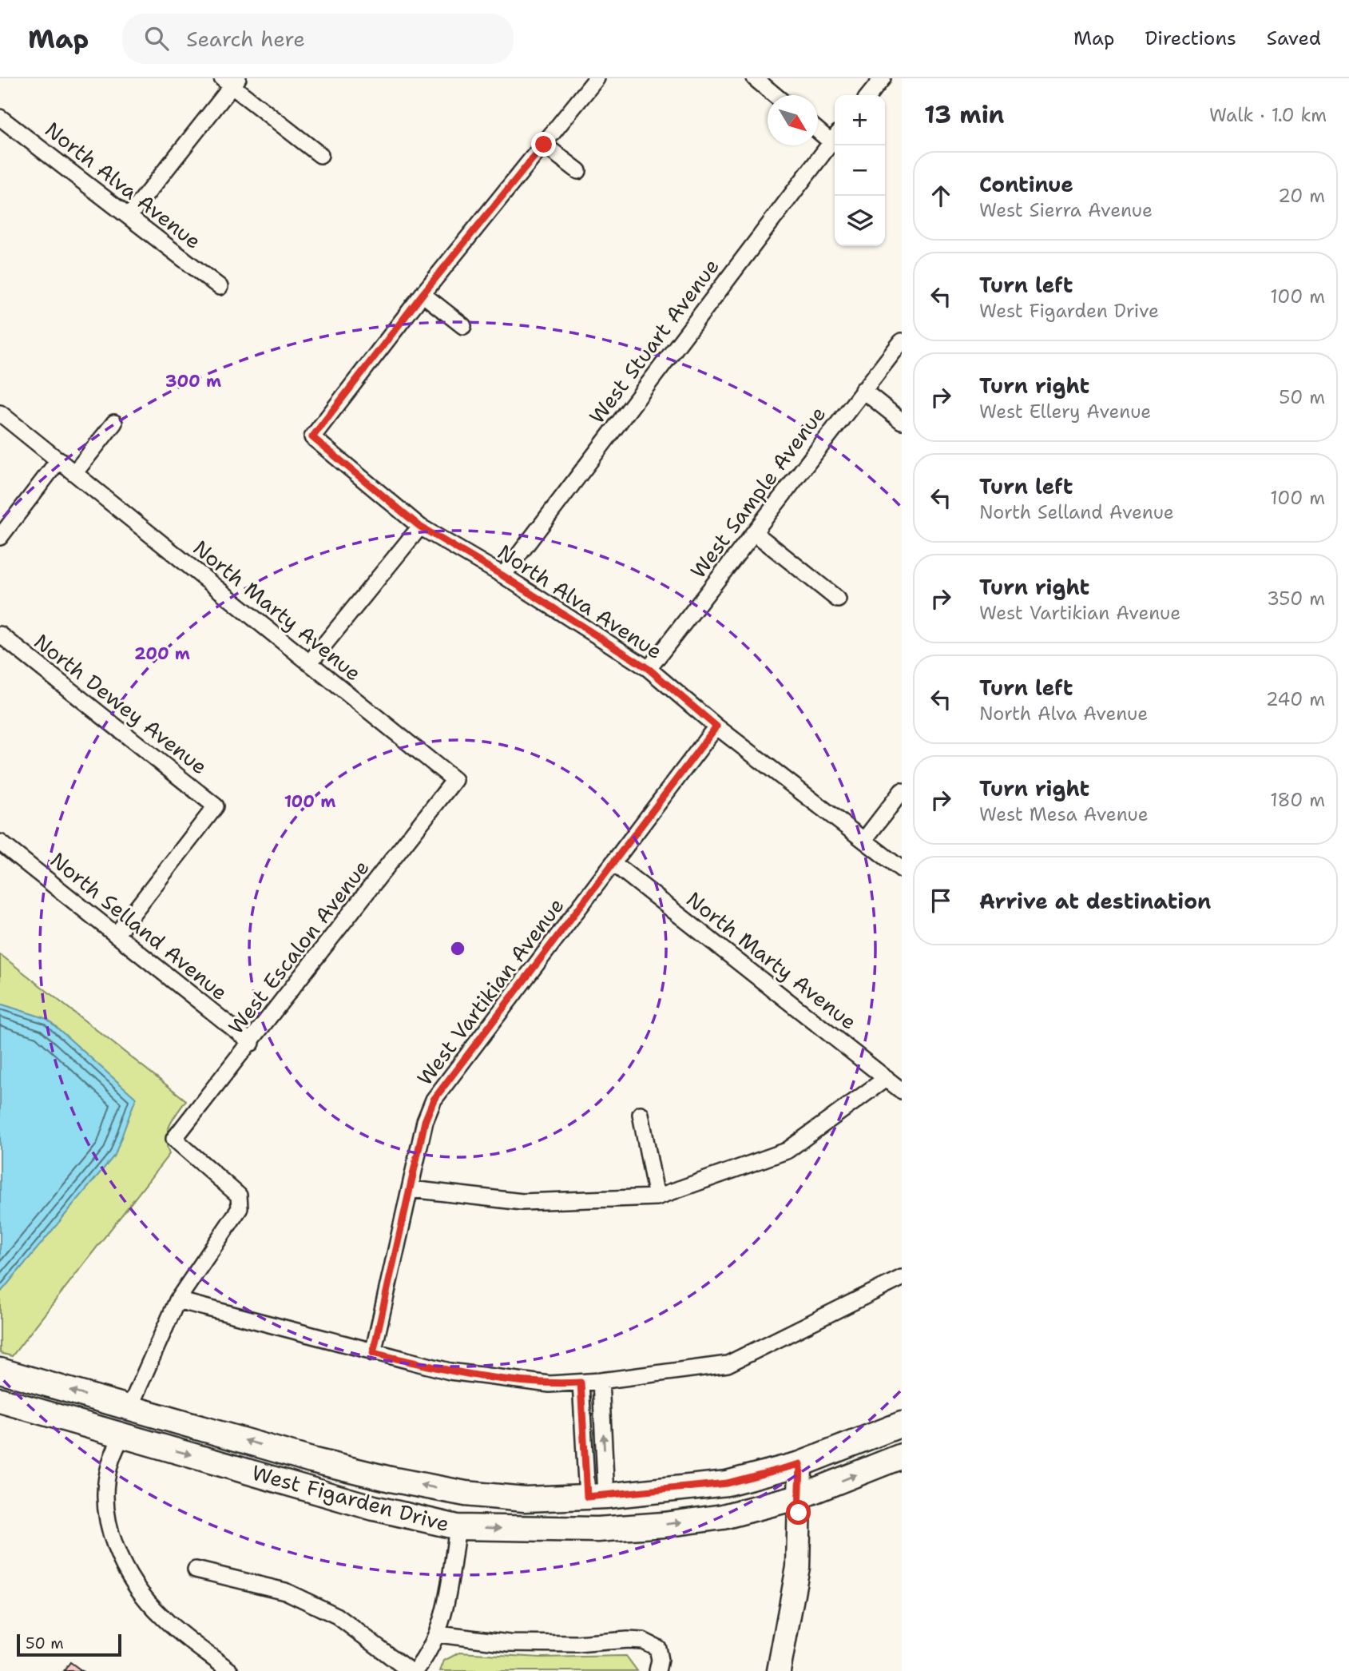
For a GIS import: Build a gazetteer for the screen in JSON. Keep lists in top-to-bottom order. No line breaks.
{"streets":{"main road":["West Figarden Drive"],"street":["North Alva Avenue","West Stuart Avenue","West Sample Avenue","North Marty Avenue","North Dewey Avenue","North Selland Avenue","West Escalon Avenue","West Vartikian Avenue"]},"crossings":[["North Alva Avenue","West Stuart Avenue"],["North Alva Avenue","West Sample Avenue"],["North Alva Avenue","West Vartikian Avenue"],["North Marty Avenue","West Escalon Avenue"],["North Marty Avenue","West Vartikian Avenue"],["North Dewey Avenue","North Selland Avenue"],["North Selland Avenue","West Escalon Avenue"]],"scale_bar":"50 m","north":"bottom right","page":{"header":"Map","search":"Search here","nav":["Map","Directions","Saved"],"heading":["13 min","Walk · 1.0 km"],"map_buttons":["+","−"],"list":[["Continue","West Sierra Avenue","20 m"],["Turn left","West Figarden Drive","100 m"],["Turn right","West Ellery Avenue","50 m"],["Turn left","North Selland Avenue","100 m"],["Turn right","West Vartikian Avenue","350 m"],["Turn left","North Alva Avenue","240 m"],["Turn right","West Mesa Avenue","180 m"],"Arrive at destination"],"scale":"50 m"},"rings":["300 m","200 m","100 m"]}
